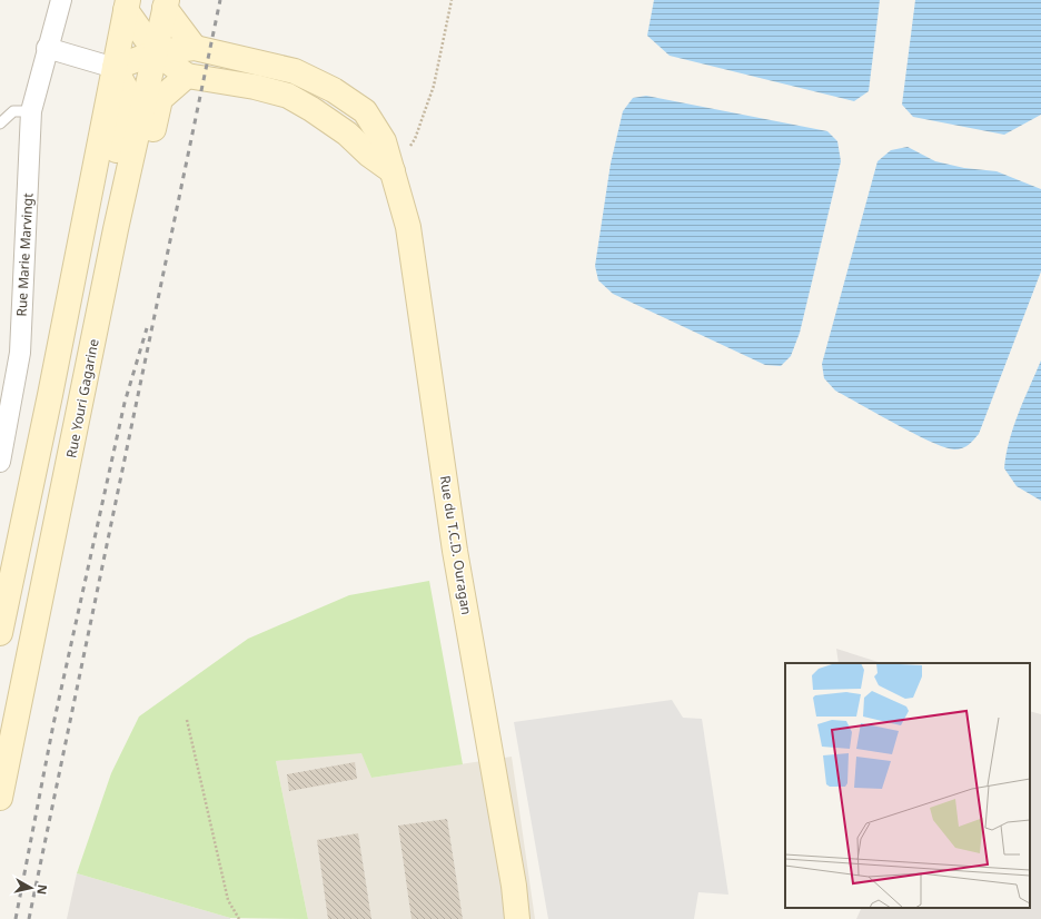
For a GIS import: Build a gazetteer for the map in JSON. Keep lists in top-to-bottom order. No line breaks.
{"streets":{"street":["Rue Marie Marvingt","Rue Youri Gagarine","Rue du T.C.D. Ouragan"]},"crossings":[["Rue Youri Gagarine","Rue du T.C.D. Ouragan"]],"north":"right"}
